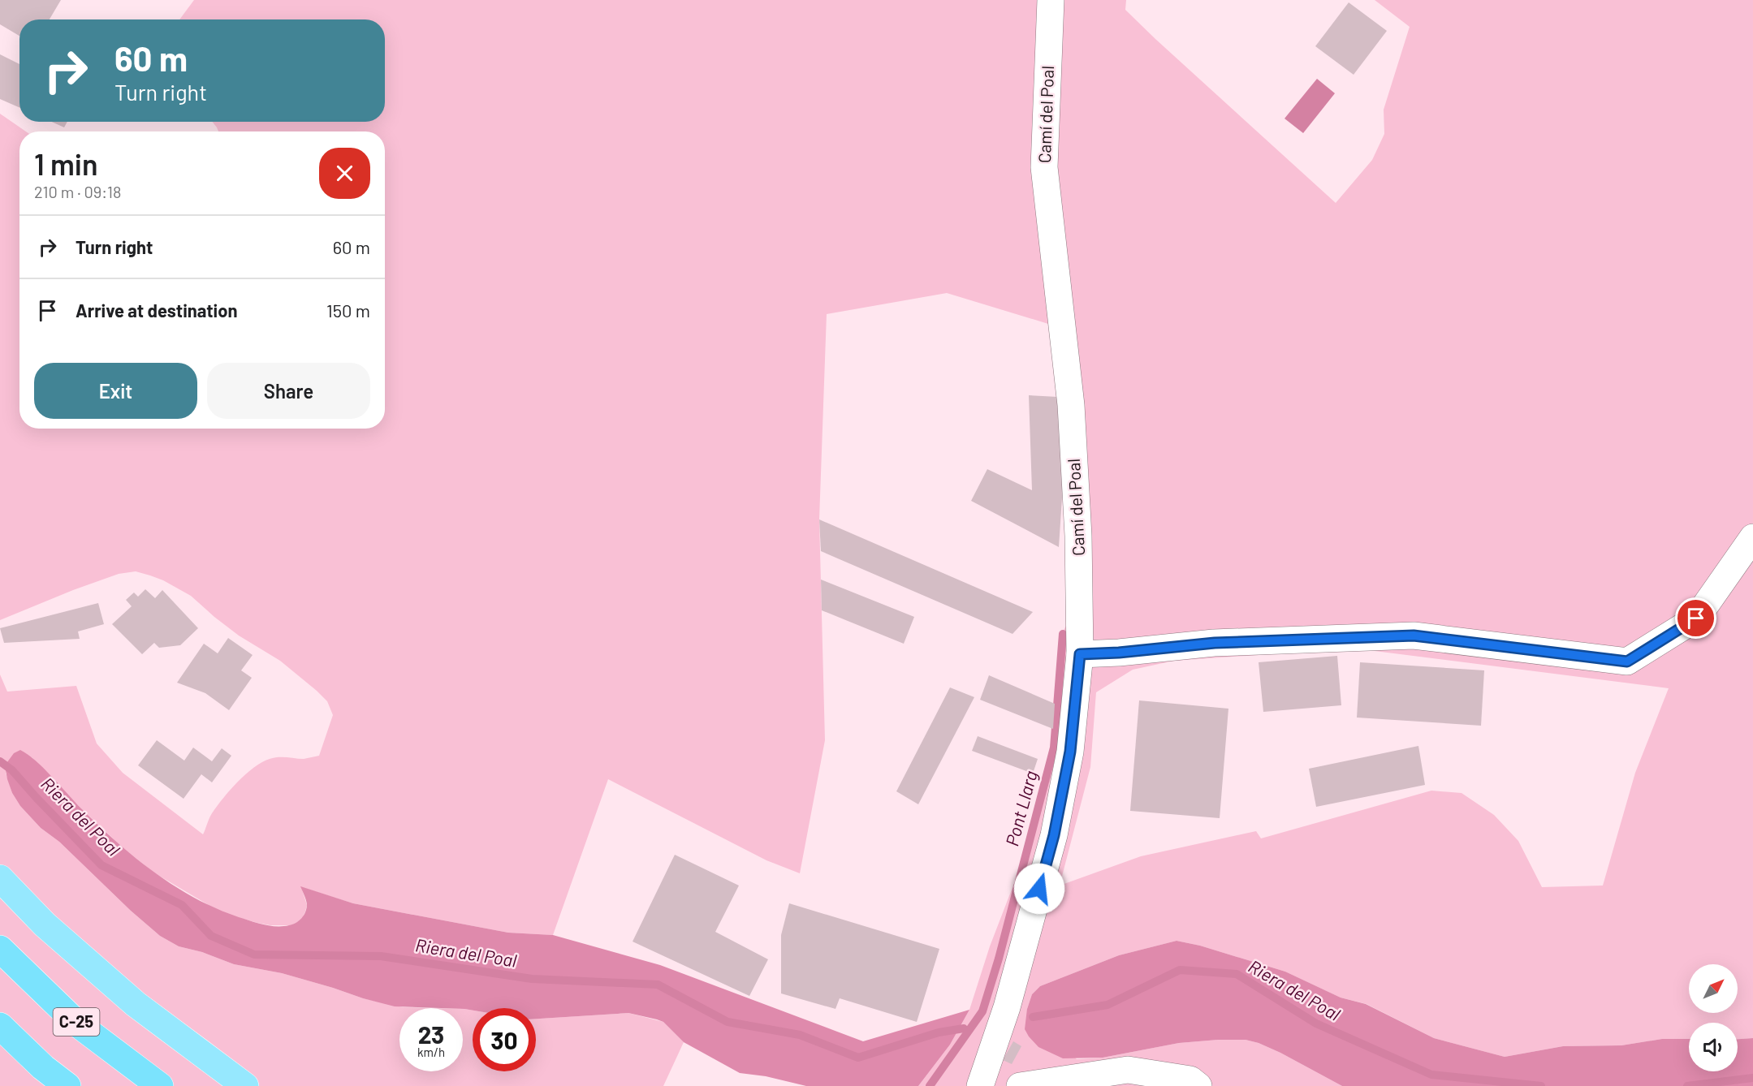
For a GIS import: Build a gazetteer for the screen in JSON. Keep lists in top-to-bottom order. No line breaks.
{"streets":{"highway":["C-25"],"street":["Camí del Poal"]},"water":["Pont Llarg","Riera del Poal"],"north":"top right","page":{"turn":["60 m","Turn right"],"heading":["1 min","210 m · 09:18"],"list":[{"name":"Turn right","value":"60 m"},{"name":"Arrive at destination","value":"150 m"}],"buttons":["Exit","Share"],"speed":"23 km/h","limit":"30"}}
